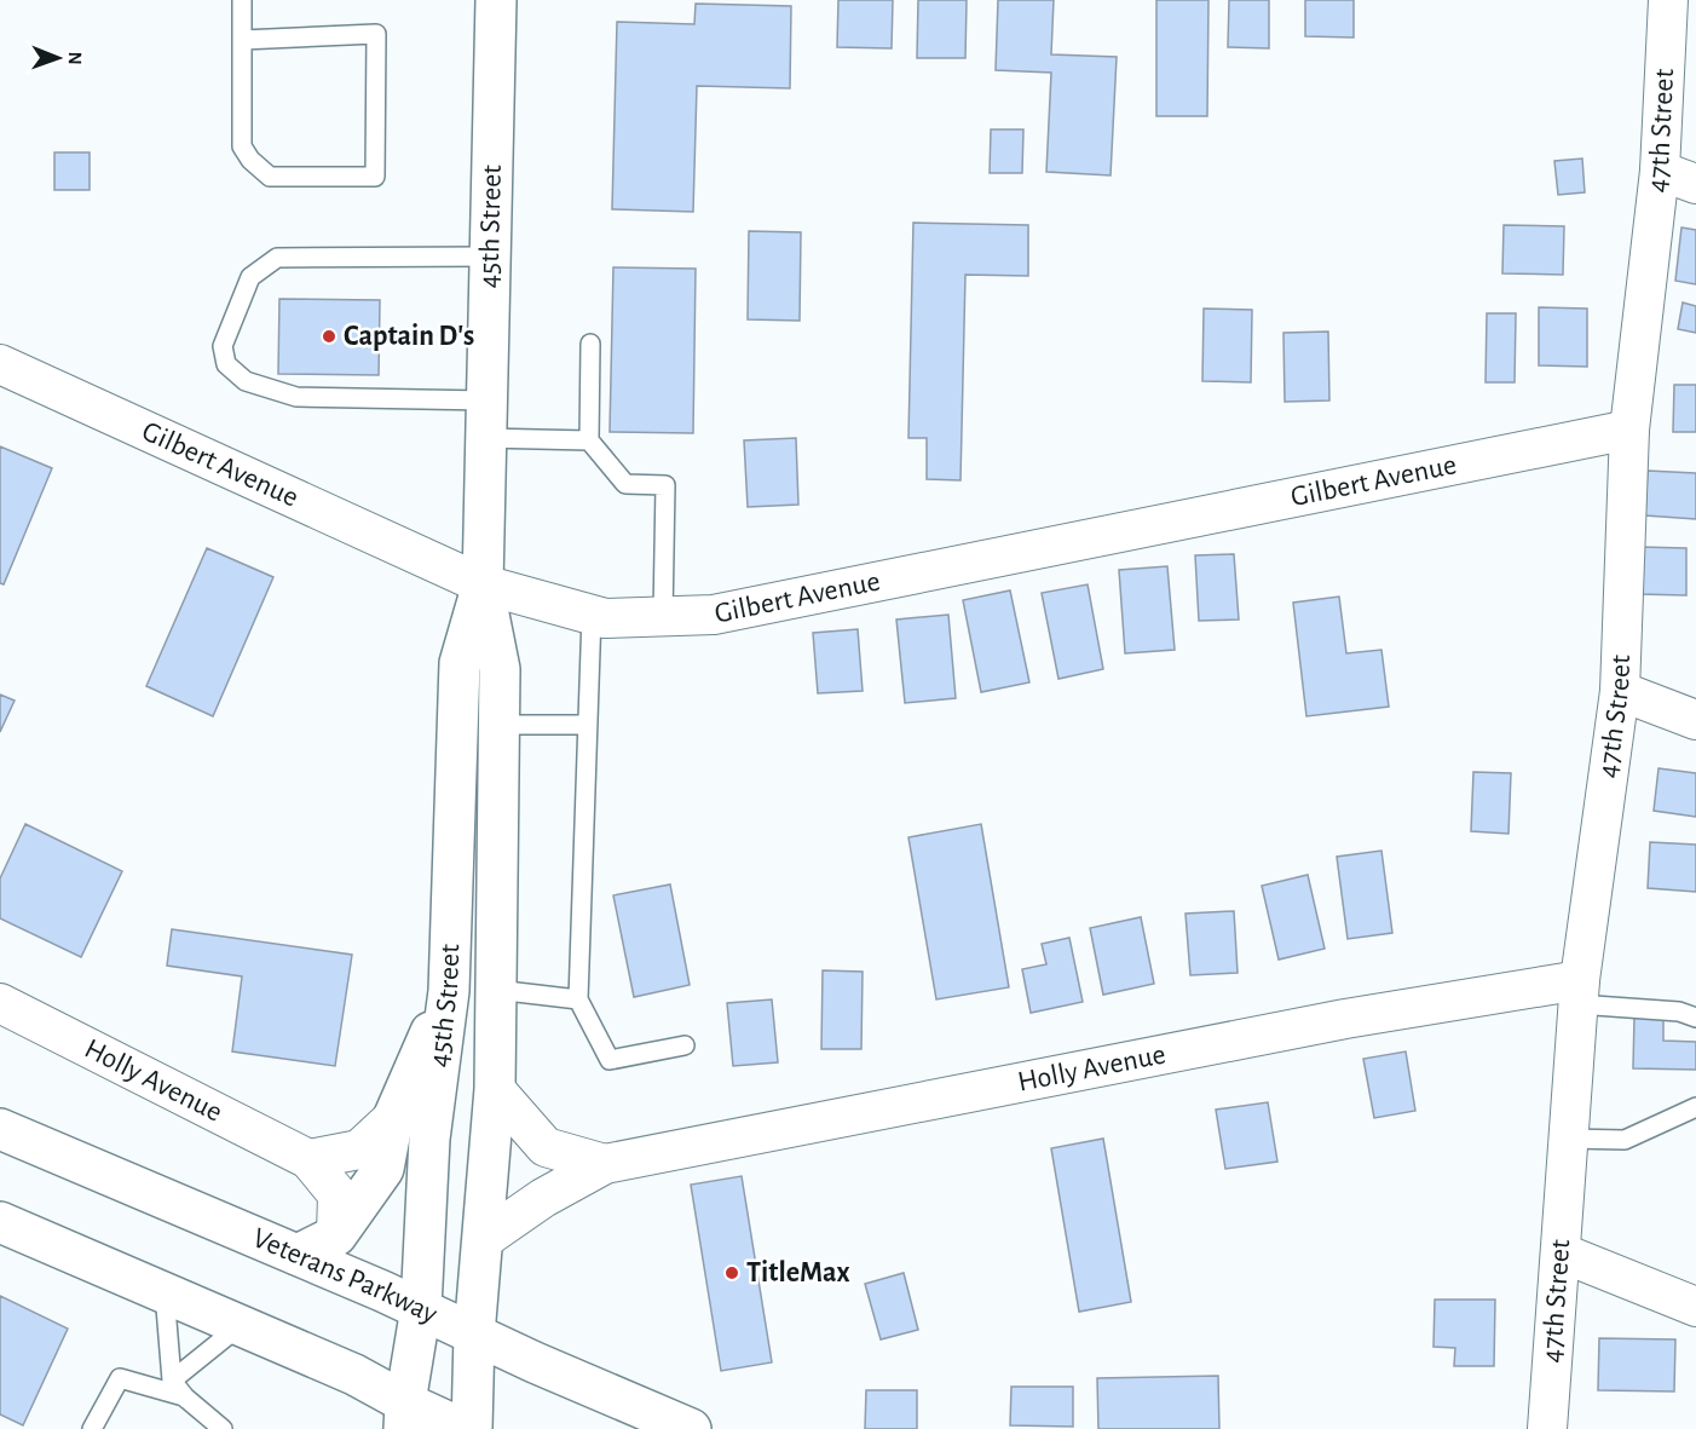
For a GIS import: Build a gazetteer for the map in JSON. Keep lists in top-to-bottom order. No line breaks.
{"streets":{"main road":["45th Street","Veterans Parkway"],"street":["47th Street","Gilbert Avenue","Holly Avenue"]},"crossings":[["47th Street","Gilbert Avenue"],["47th Street","Holly Avenue"],["45th Street","Gilbert Avenue"],["45th Street","Holly Avenue"],["45th Street","Veterans Parkway"]],"places":["Captain D's","TitleMax"],"north":"right"}
